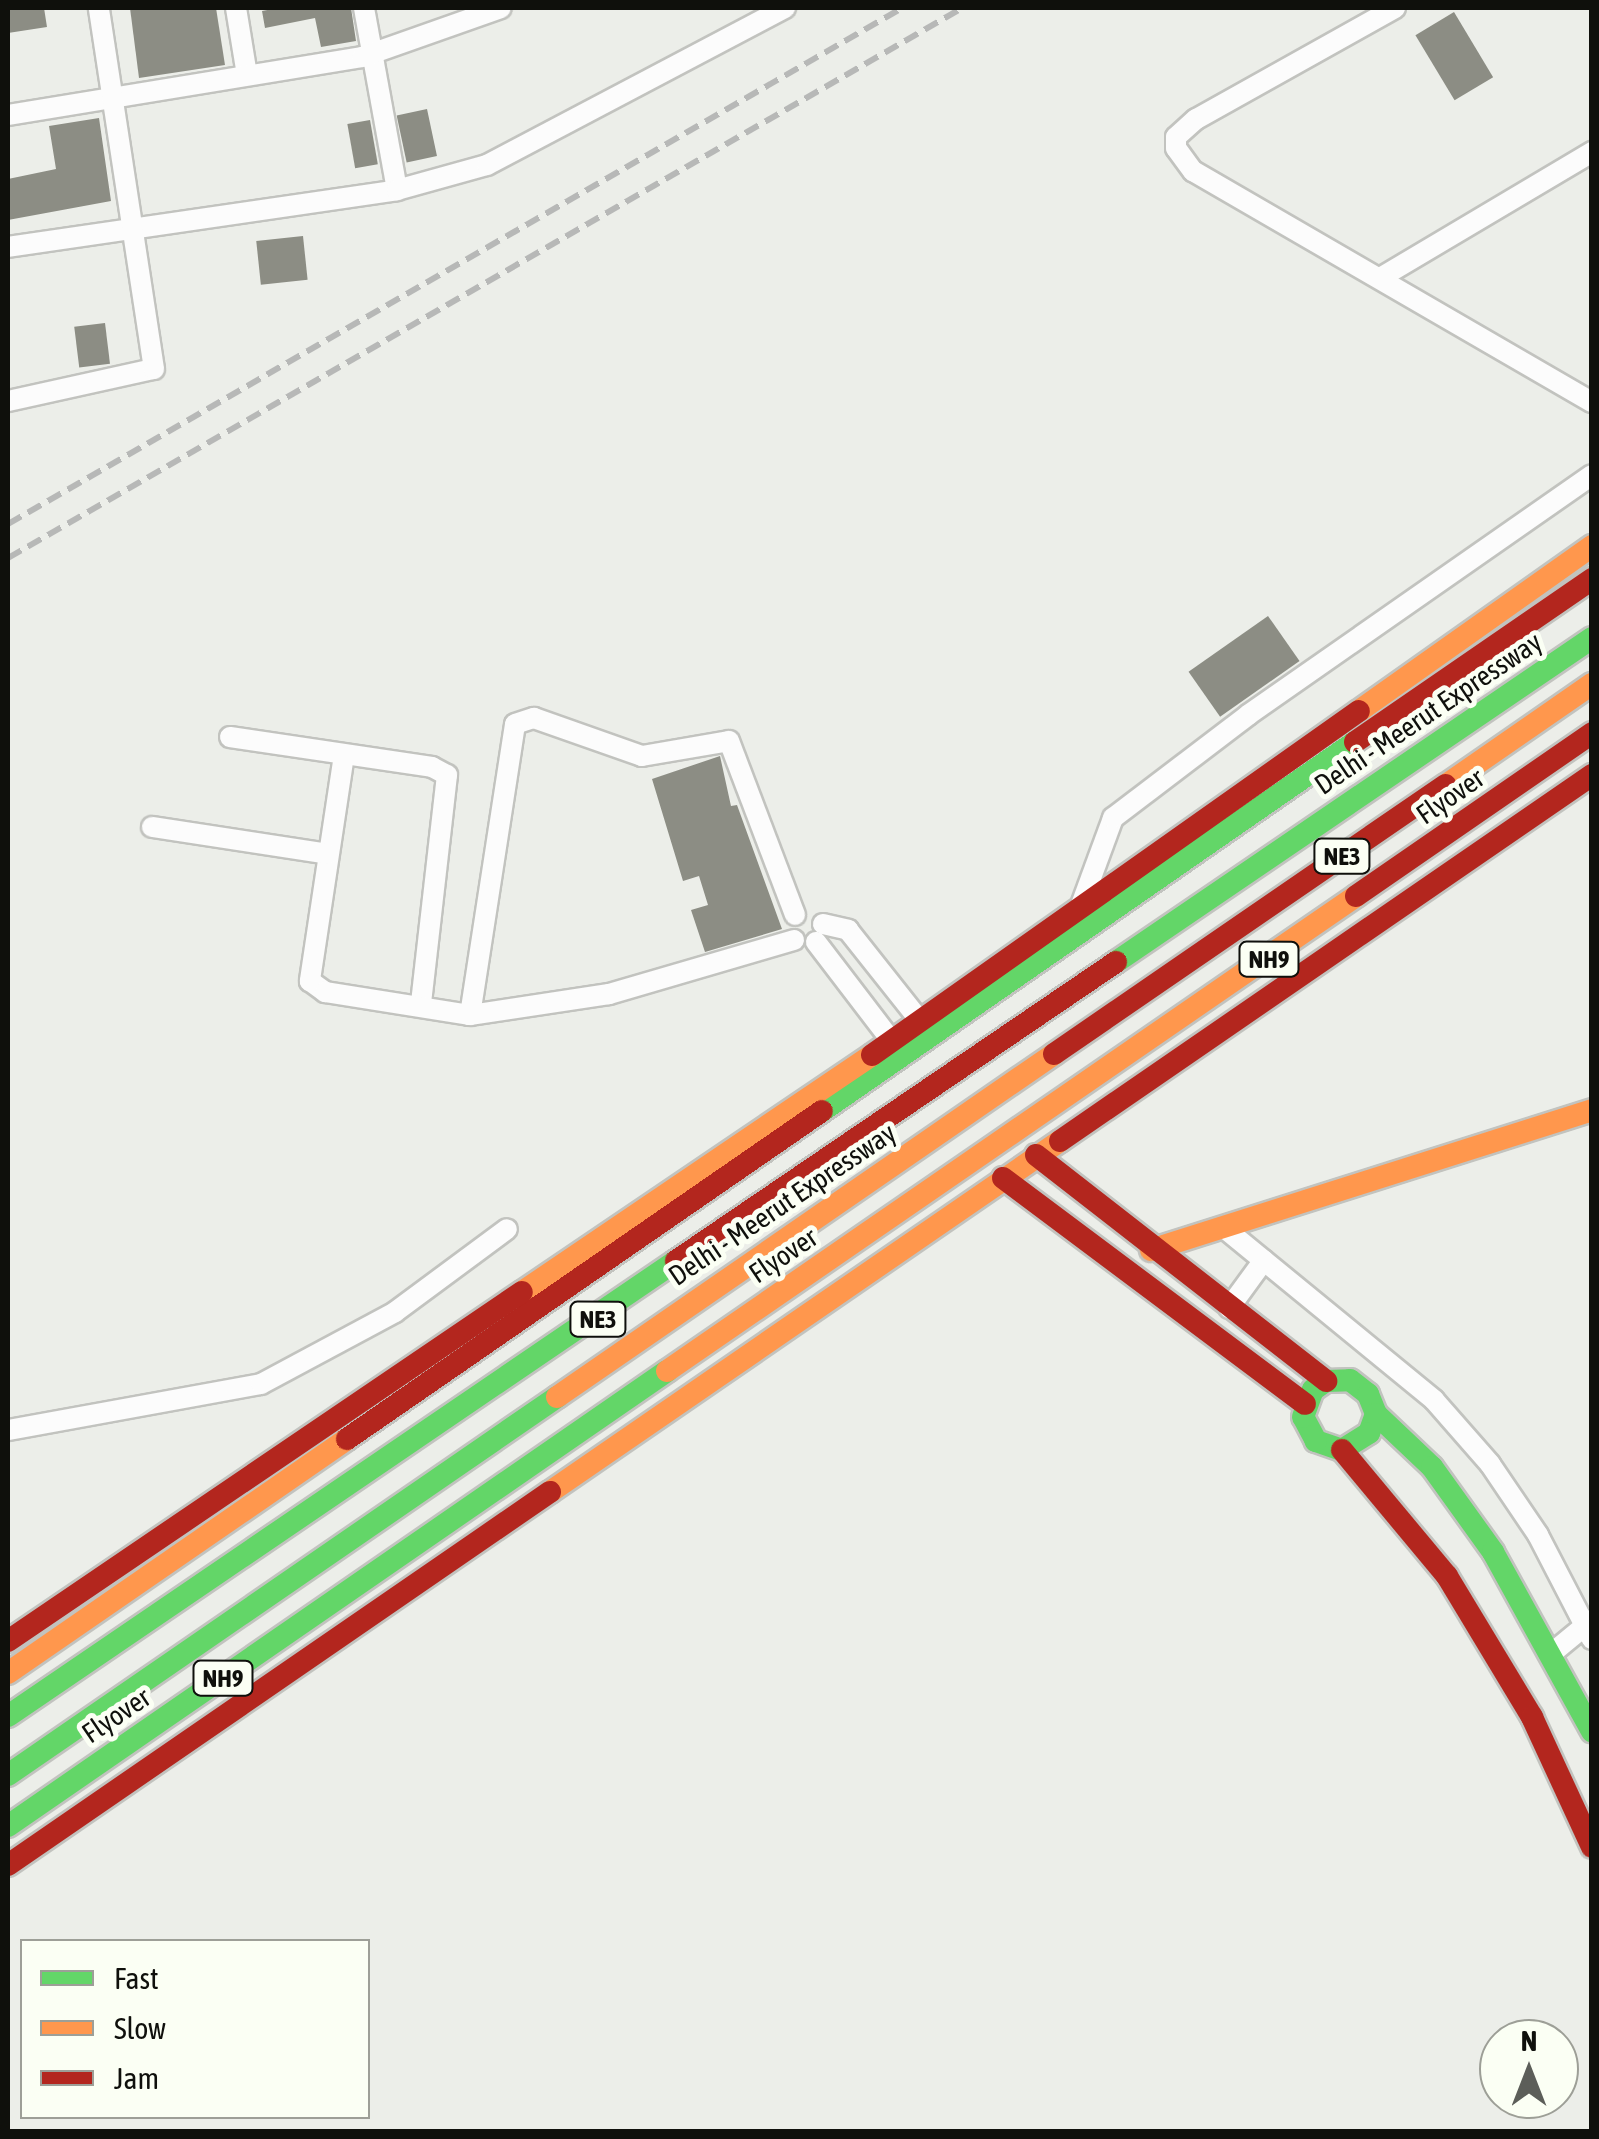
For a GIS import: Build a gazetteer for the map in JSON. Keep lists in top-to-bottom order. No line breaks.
{"streets":{"main road":["Delhi - Meerut Expressway","Flyover","NE3","NH9"]},"legend":["Fast","Slow","Jam"],"north":"top"}
